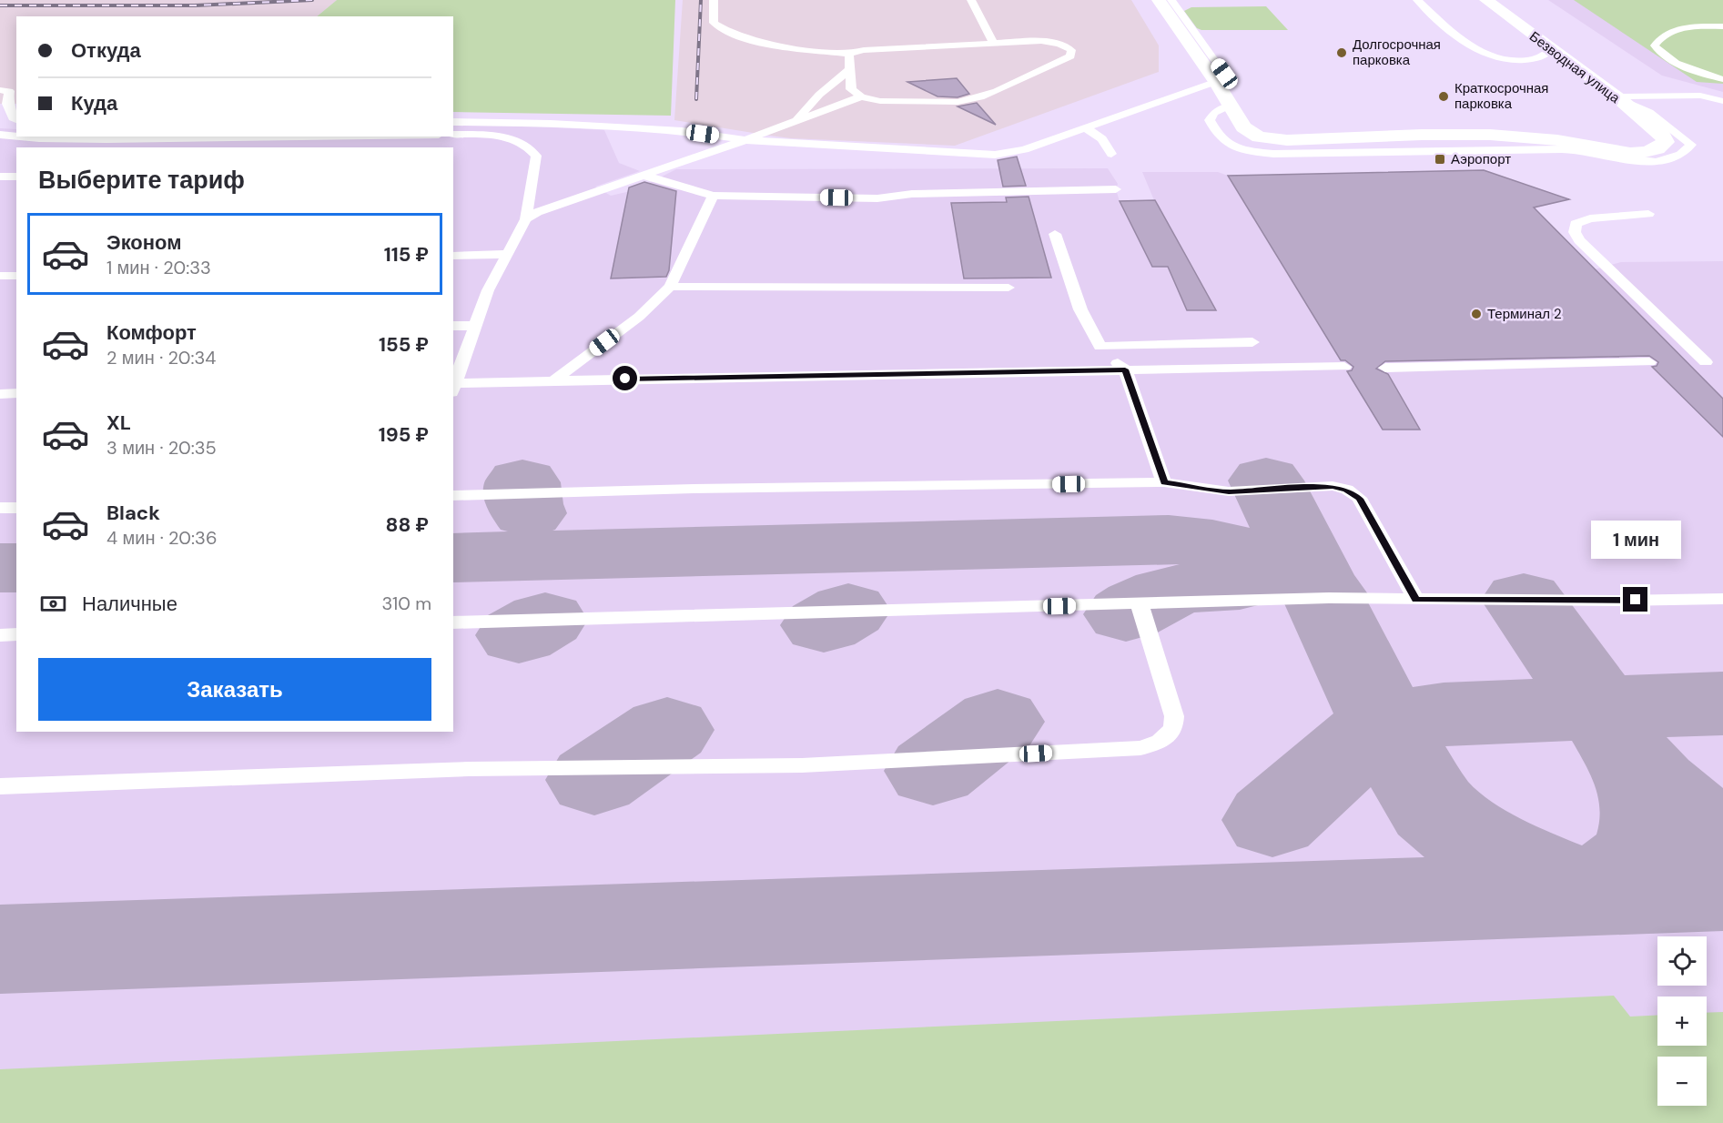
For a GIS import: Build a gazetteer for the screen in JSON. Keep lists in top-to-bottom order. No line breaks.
{"streets":{"main road":["Безводная улица"]},"places":{"other":["Долгосрочная парковка","Краткосрочная парковка","Терминал 2"],"transit":["Аэропорт"]},"page":{"banner":["Откуда","Куда"],"heading":"Выберите тариф","list":[{"name":"Эконом","note":"1 мин · 20:33","value":"115 ₽"},{"name":"Комфорт","note":"2 мин · 20:34","value":"155 ₽"},{"name":"XL","note":"3 мин · 20:35","value":"195 ₽"},{"name":"Black","note":"4 мин · 20:36","value":"88 ₽"}],"bubble":"1 мин","pay":["Наличные","310 m"],"buttons":"Заказать","map_buttons":["+","−"]}}
